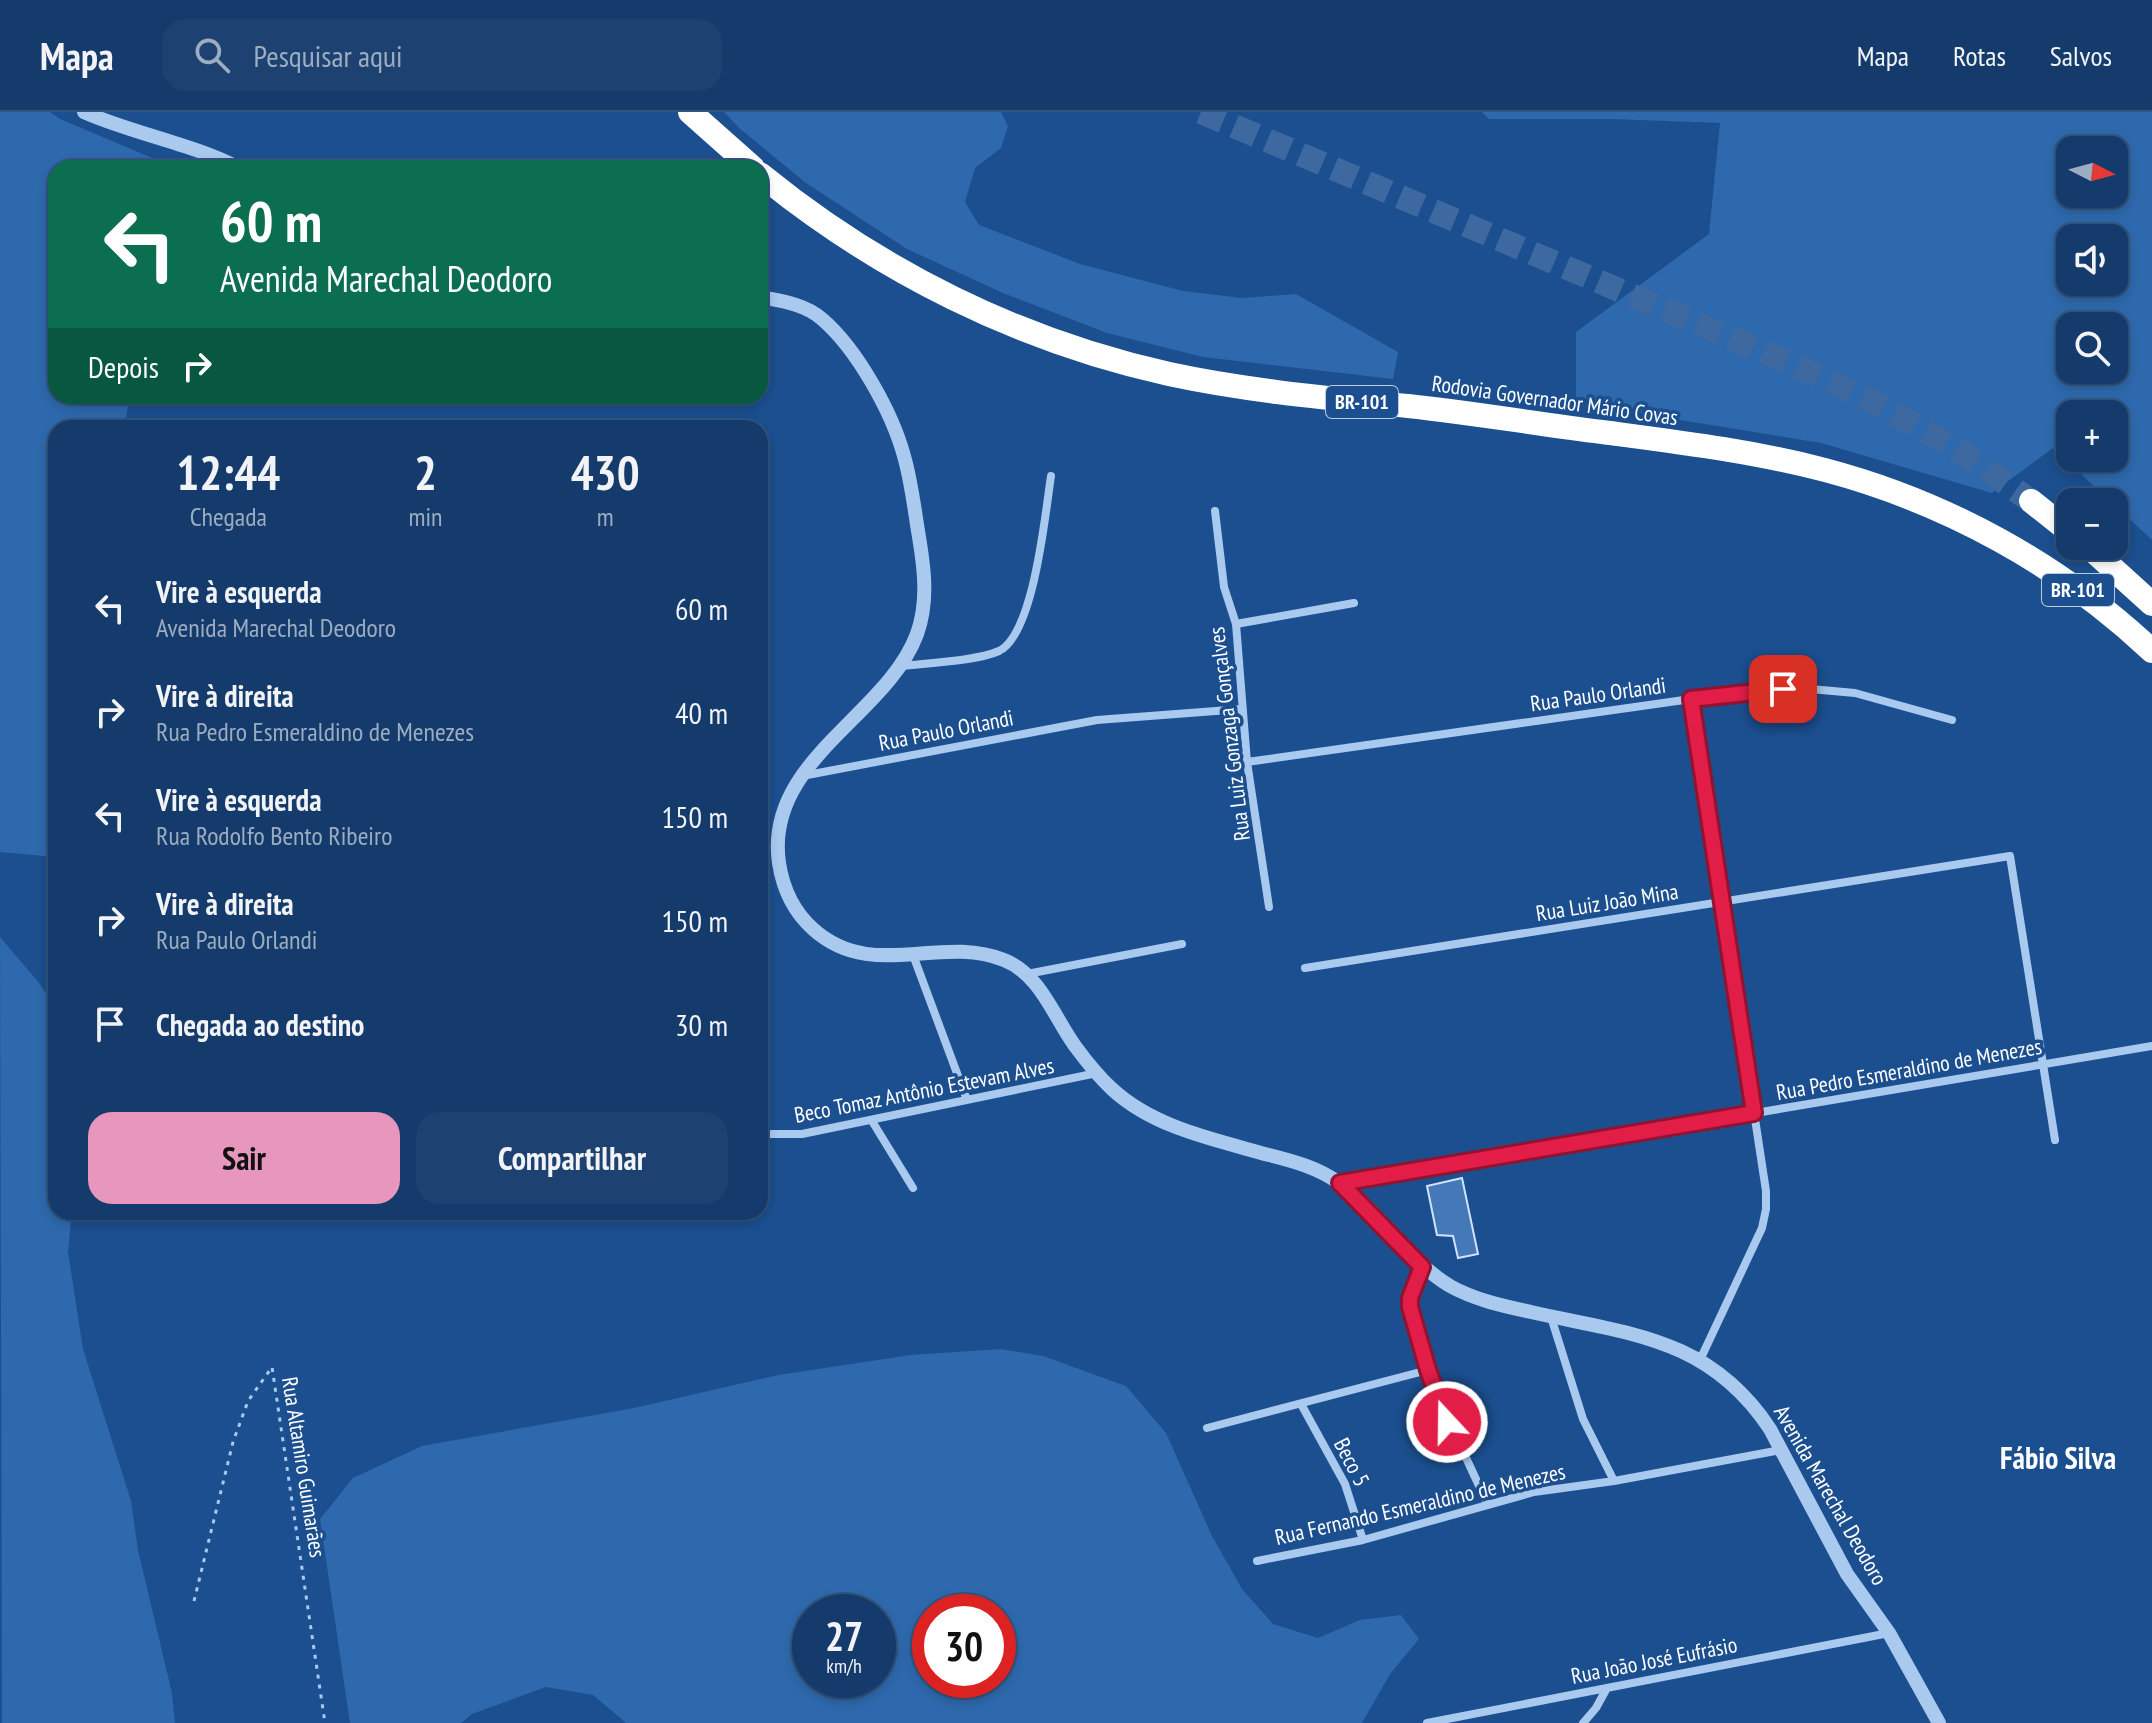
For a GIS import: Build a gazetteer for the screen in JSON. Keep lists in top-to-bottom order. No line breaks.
{"streets":{"highway":["Rodovia Governador Mário Covas","BR-101"],"street":["Rua Paulo Orlandi","Rua Luiz Gonzaga Gonçalves","Rua Luiz João Mina","Rua Pedro Esmeraldino de Menezes","Beco Tomaz Antônio Estevam Alves","Beco 5","Avenida Marechal Deodoro","Rua Fernando Esmeraldino de Menezes","Rua João José Eufrásio"],"path":["Rua Altamiro Guimarães"]},"crossings":[["Rua Paulo Orlandi","Rua Luiz Gonzaga Gonçalves"],["Rua Paulo Orlandi","Avenida Marechal Deodoro"],["Rua Luiz João Mina","Rua Pedro Esmeraldino de Menezes"],["Rua Pedro Esmeraldino de Menezes","Avenida Marechal Deodoro"],["Beco Tomaz Antônio Estevam Alves","Avenida Marechal Deodoro"],["Beco 5","Rua Fernando Esmeraldino de Menezes"],["Avenida Marechal Deodoro","Rua Fernando Esmeraldino de Menezes"],["Avenida Marechal Deodoro","Rua João José Eufrásio"]],"districts":["Fábio Silva"],"north":"right","page":{"header":"Mapa","search":"Pesquisar aqui","nav":["Mapa","Rotas","Salvos"],"map_buttons":["+","−"],"turn":["60 m","Avenida Marechal Deodoro"],"then":"Depois","eta":["12:44","Chegada","2","min","430","m"],"list":[{"name":"Vire à esquerda","note":"Avenida Marechal Deodoro","value":"60 m"},{"name":"Vire à direita","note":"Rua Pedro Esmeraldino de Menezes","value":"40 m"},{"name":"Vire à esquerda","note":"Rua Rodolfo Bento Ribeiro","value":"150 m"},{"name":"Vire à direita","note":"Rua Paulo Orlandi","value":"150 m"},{"name":"Chegada ao destino","value":"30 m"}],"buttons":["Sair","Compartilhar"],"speed":"27 km/h","limit":"30"}}
